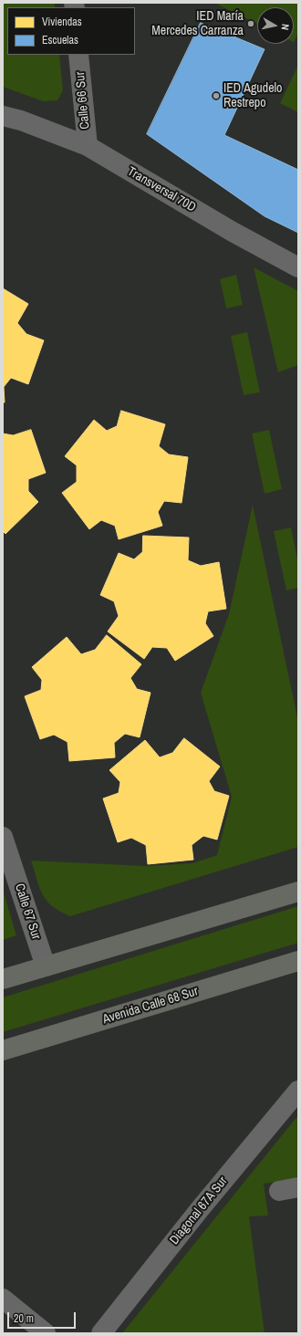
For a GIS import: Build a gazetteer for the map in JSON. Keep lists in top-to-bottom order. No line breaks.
{"streets":{"main road":["Avenida Calle 68 Sur"],"street":["Calle 66 Sur","Transversal 70D","Calle 67 Sur","Diagonal 67A Sur"]},"crossings":[["Calle 66 Sur","Transversal 70D"]],"places":["IED María Mercedes Carranza","IED Agudelo Restrepo"],"legend":["Viviendas","Escuelas"],"scale_bar":"20 m","north":"right"}
